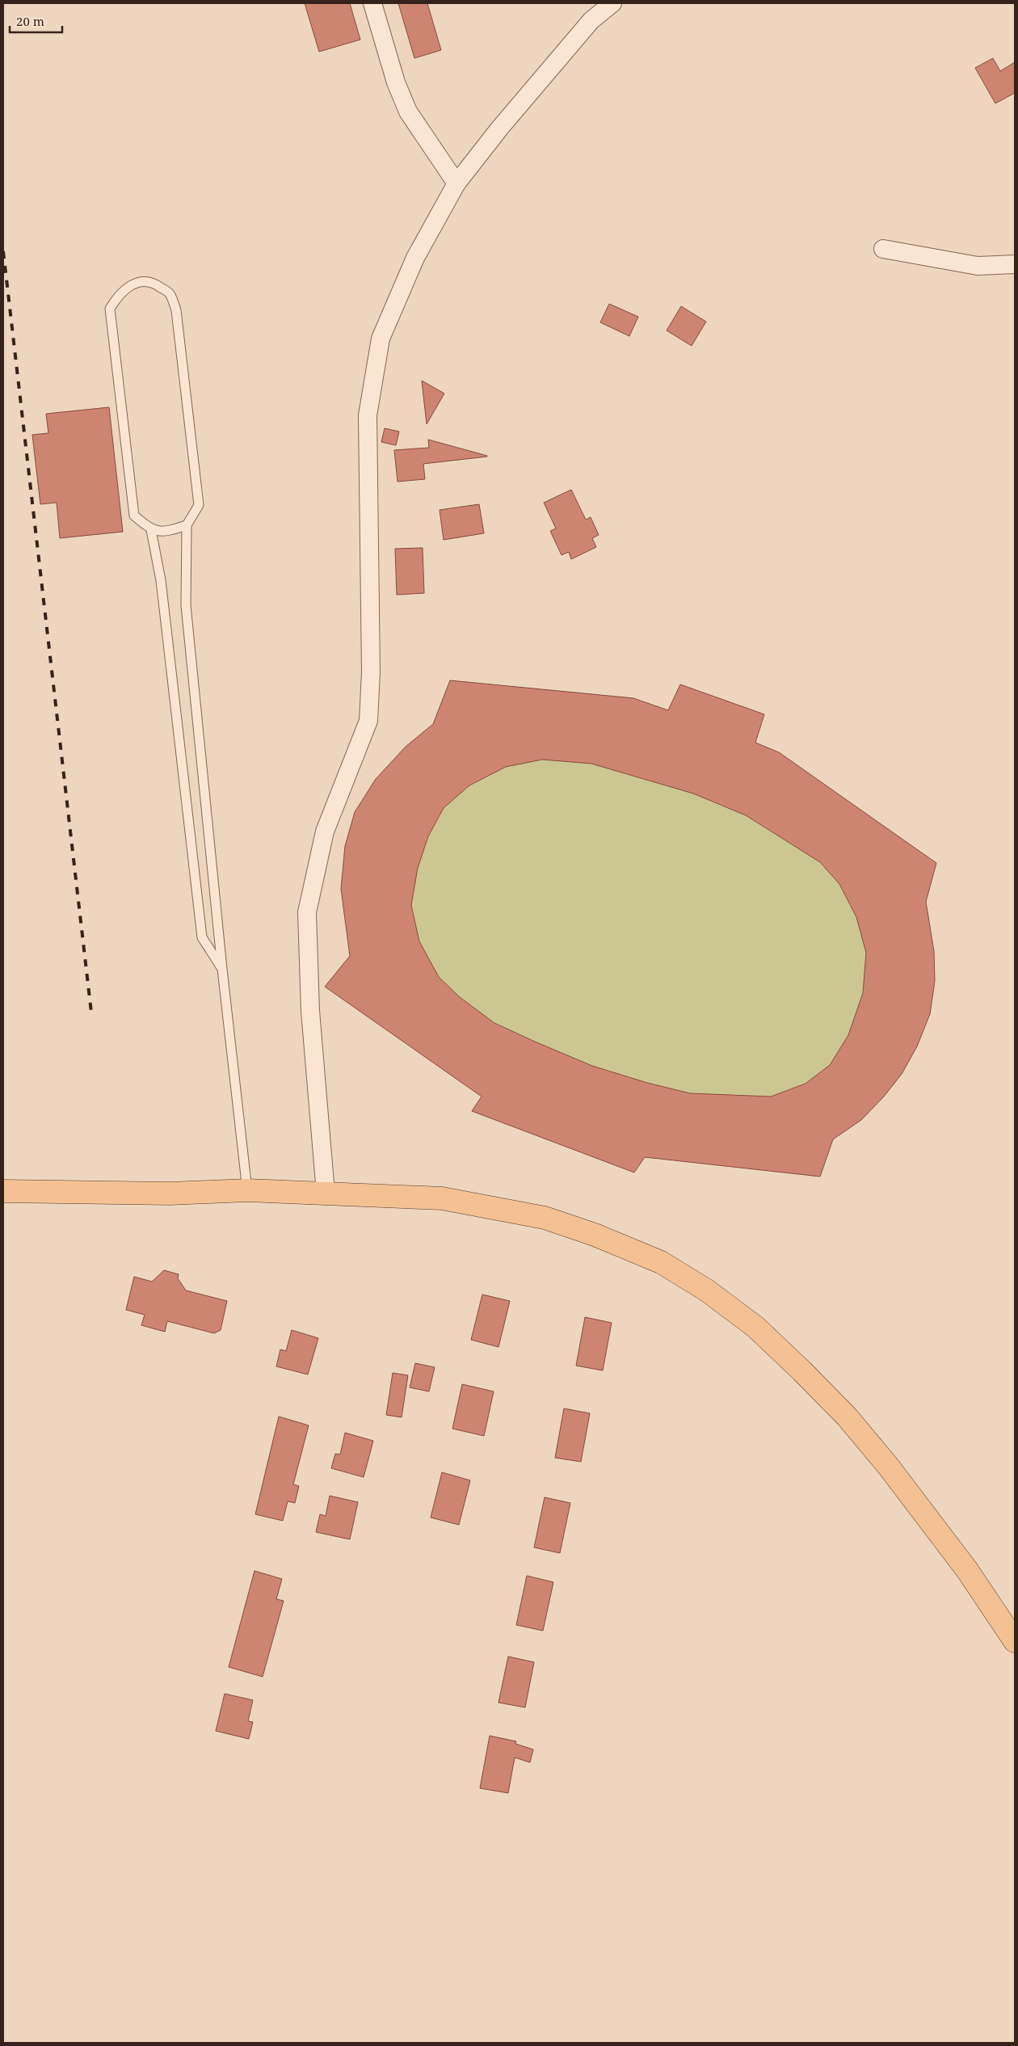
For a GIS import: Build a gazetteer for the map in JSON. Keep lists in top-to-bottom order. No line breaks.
{"scale_bar":"20 m"}
